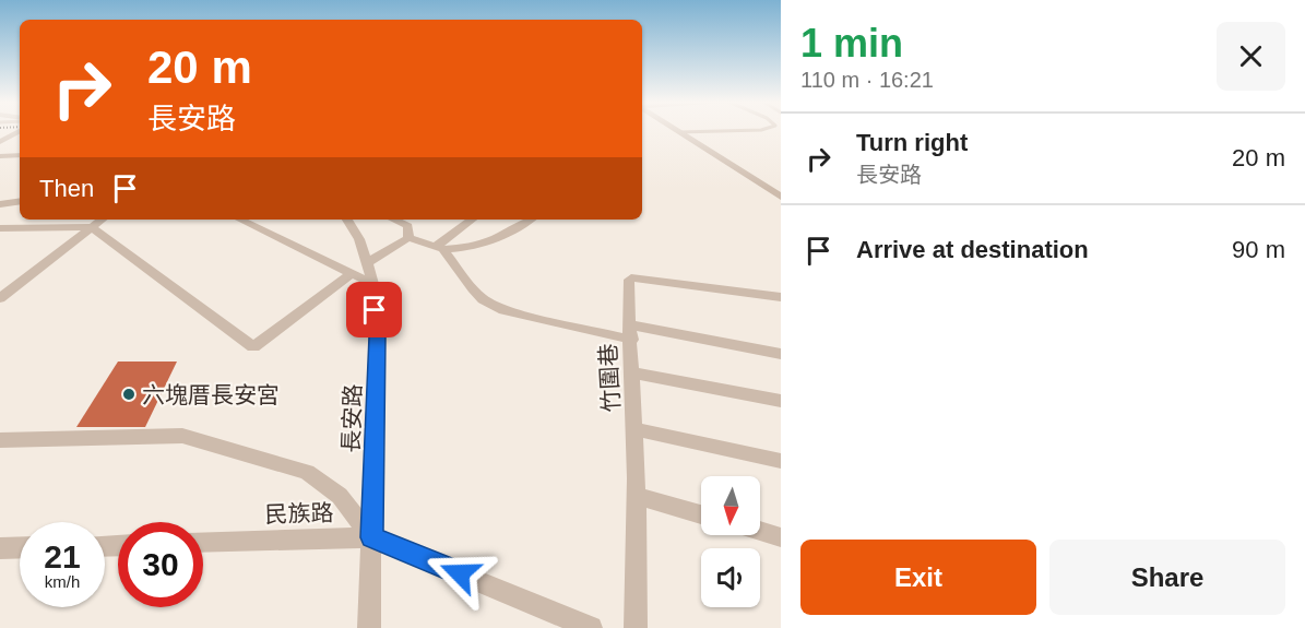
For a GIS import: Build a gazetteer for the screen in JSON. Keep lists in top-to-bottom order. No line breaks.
{"streets":{"street":["竹圍巷","長安路","民族路"]},"crossings":[["長安路","民族路"]],"places":["六塊厝長安宮"],"north":"bottom","page":{"heading":["1 min","110 m · 16:21"],"turn":["20 m","長安路"],"list":[{"name":"Turn right","note":"長安路","value":"20 m"},{"name":"Arrive at destination","value":"90 m"}],"then":"Then","speed":"21 km/h","limit":"30","buttons":["Exit","Share"]}}
